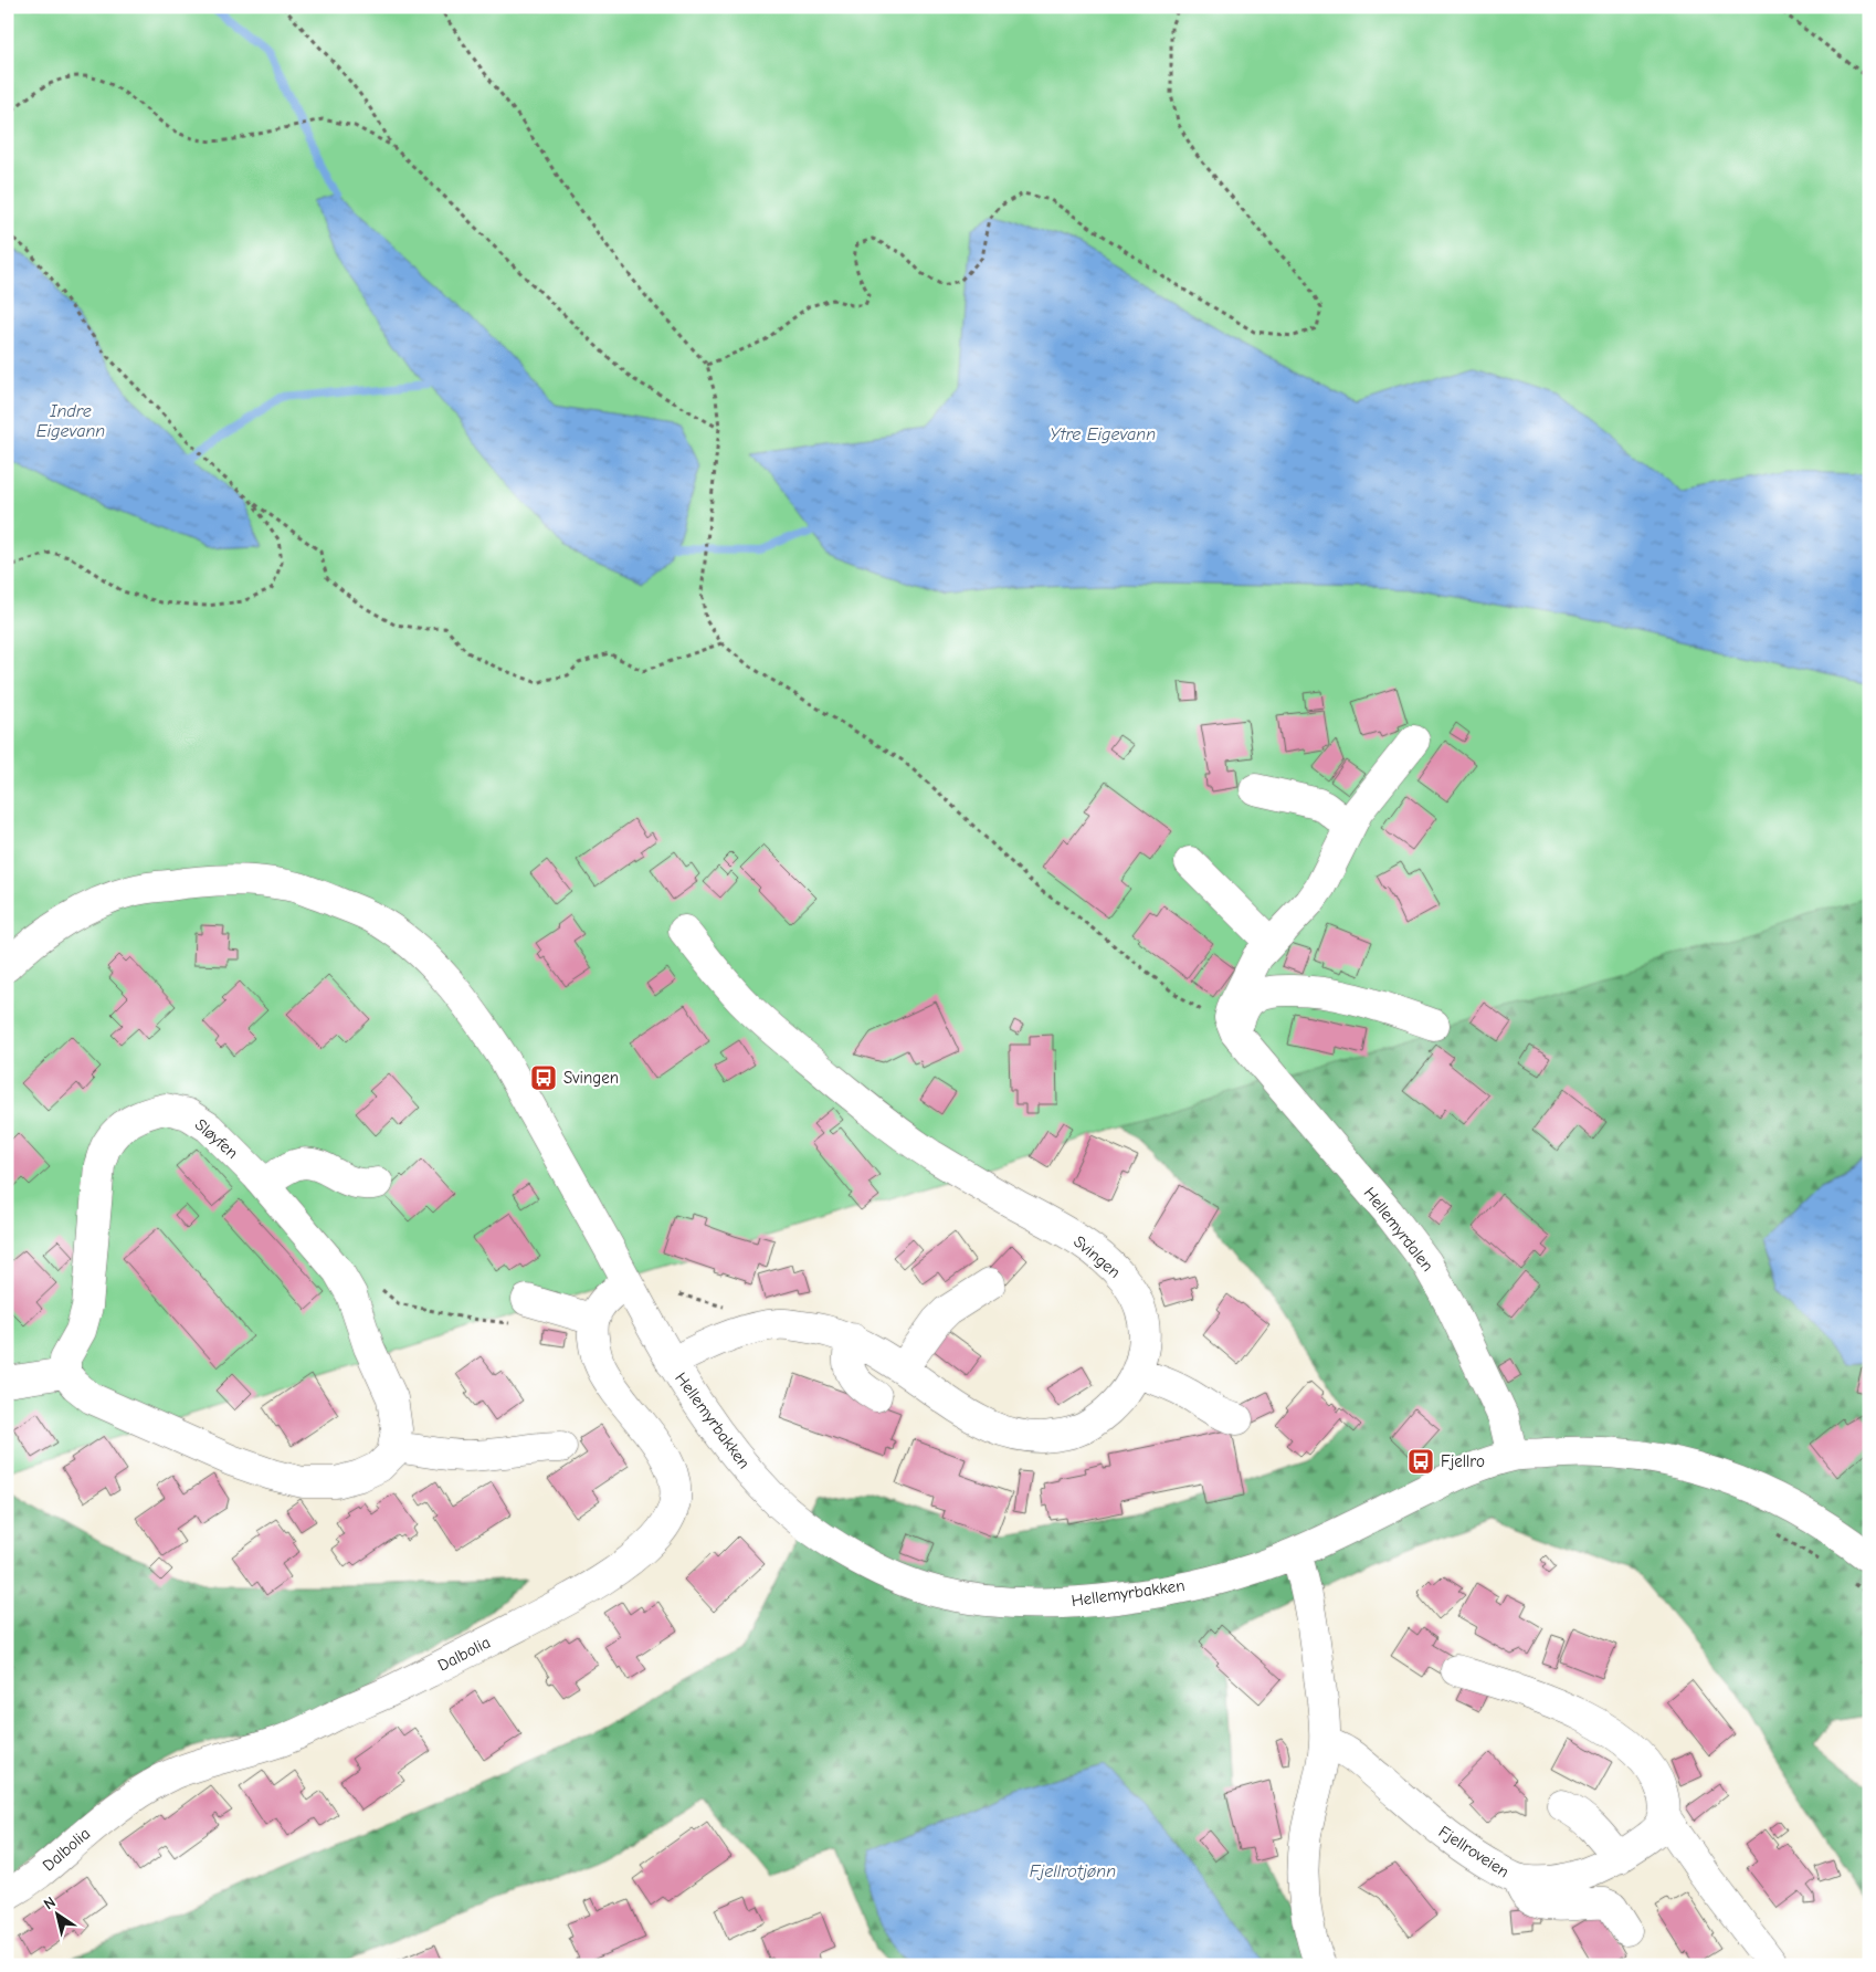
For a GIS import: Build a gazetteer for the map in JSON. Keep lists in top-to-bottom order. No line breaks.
{"streets":{"street":["Sløyfen","Hellemyrdalen","Svingen","Hellemyrbakken","Dalbolia","Fjellroveien"]},"crossings":[["Hellemyrdalen","Hellemyrbakken"],["Svingen","Hellemyrbakken"]],"water":["Indre Eigevann","Ytre Eigevann","Fjellrotjønn"],"places":{"bus stop":["Svingen","Fjellro"]},"north":"top left"}
